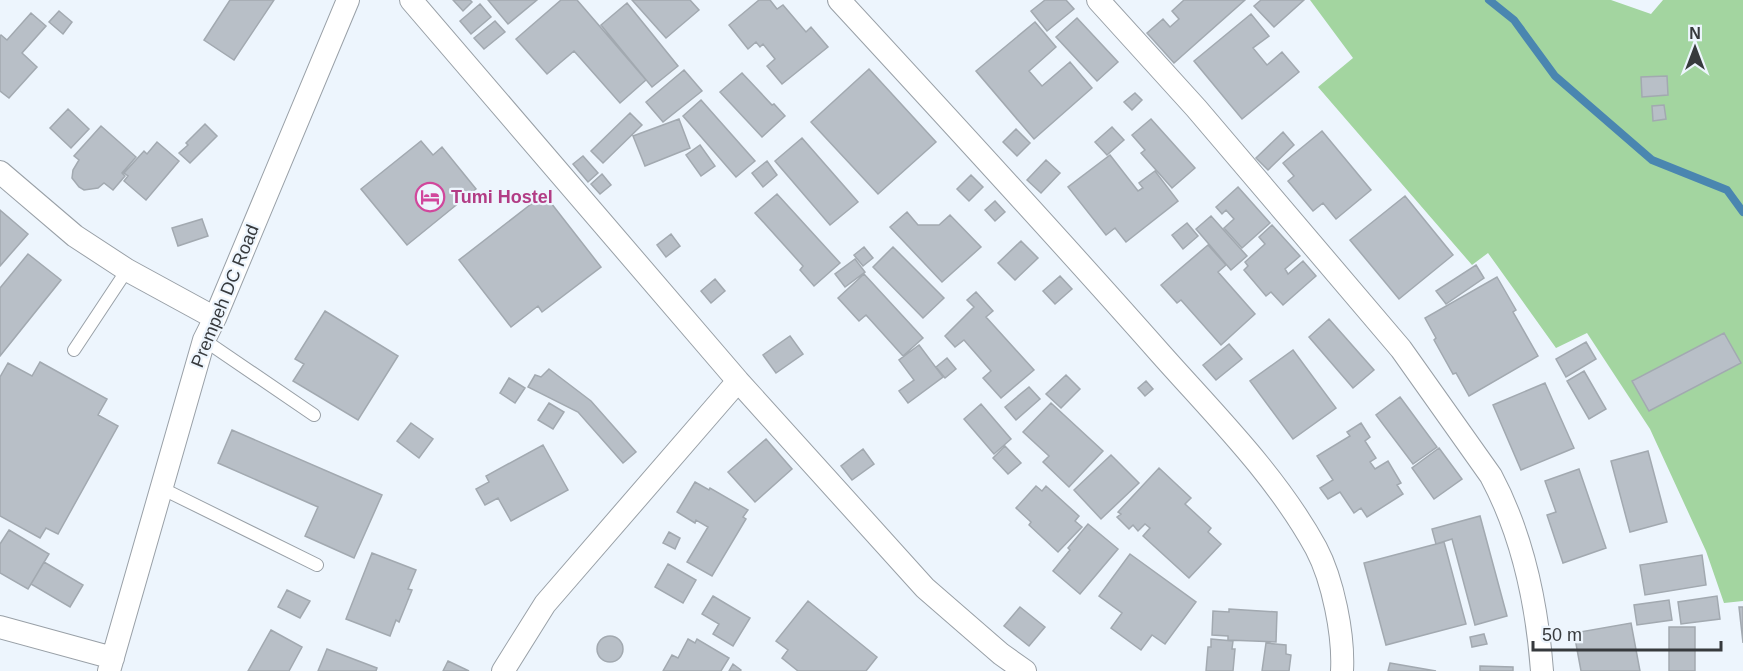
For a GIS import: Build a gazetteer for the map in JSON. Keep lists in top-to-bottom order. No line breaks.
{"streets":{"street":["Prempeh DC Road"]},"places":{"hotel":["Tumi Hostel"]},"scale_bar":"50 m","north":"top"}
